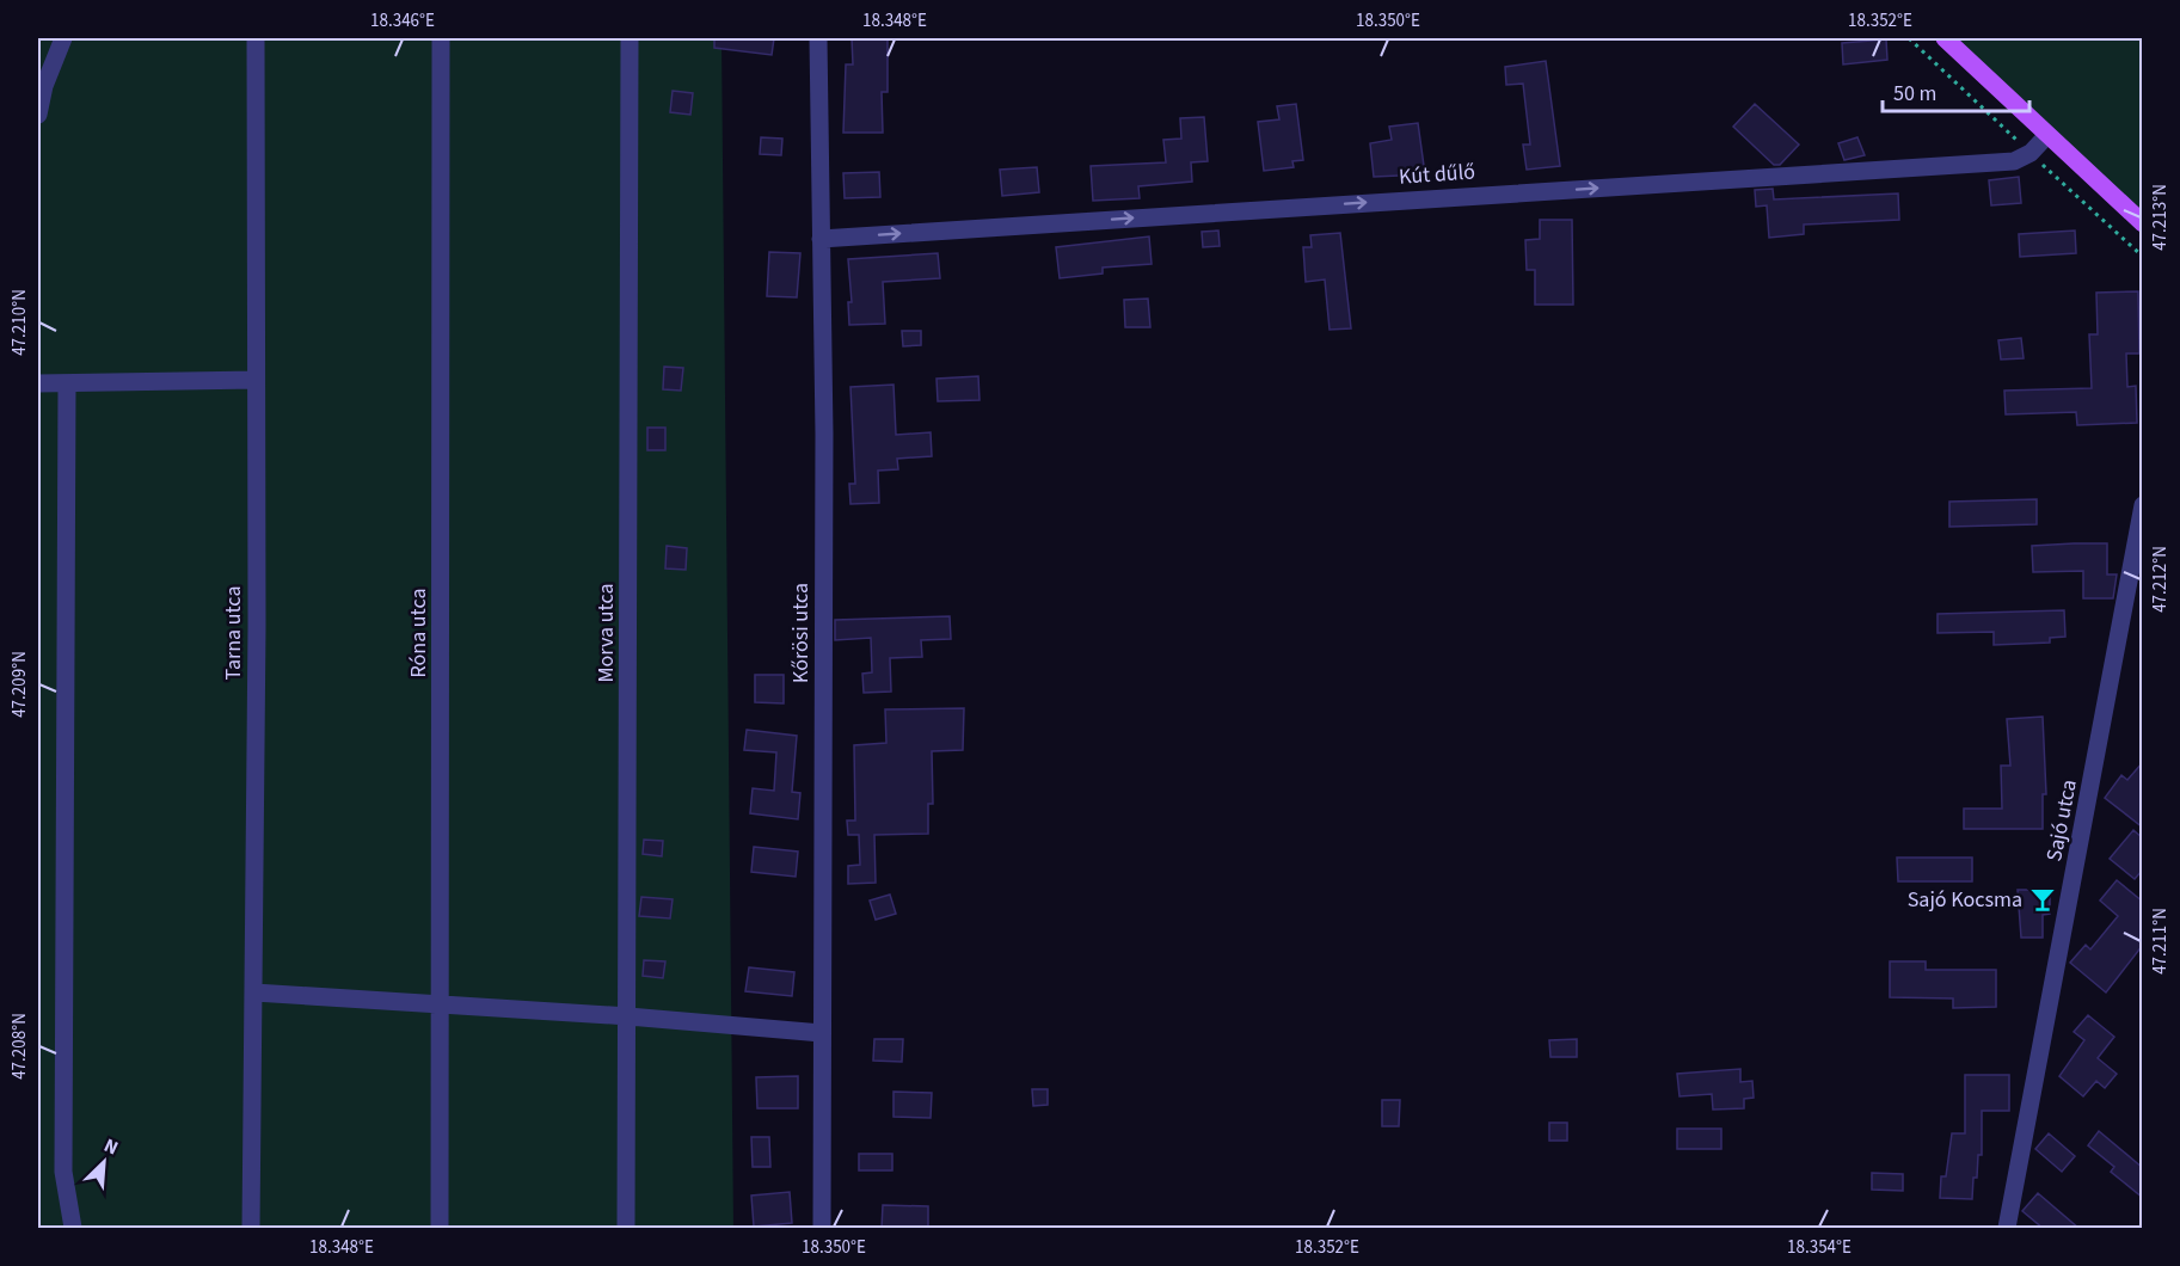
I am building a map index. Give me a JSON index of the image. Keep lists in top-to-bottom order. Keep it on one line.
{"streets":{"street":["Kút dűlő","Tarna utca","Róna utca","Morva utca","Kőrösi utca","Sajó utca"]},"crossings":[["Kút dűlő","Kőrösi utca"]],"one_way":["Kút dűlő"],"places":{"bar":["Sajó Kocsma"]},"scale_bar":"50 m","north":"top right","coordinates":["18.346°E","18.348°E","18.350°E","18.352°E","47.213°N","47.210°N","47.212°N","47.209°N","47.211°N","47.208°N","18.354°E"]}
